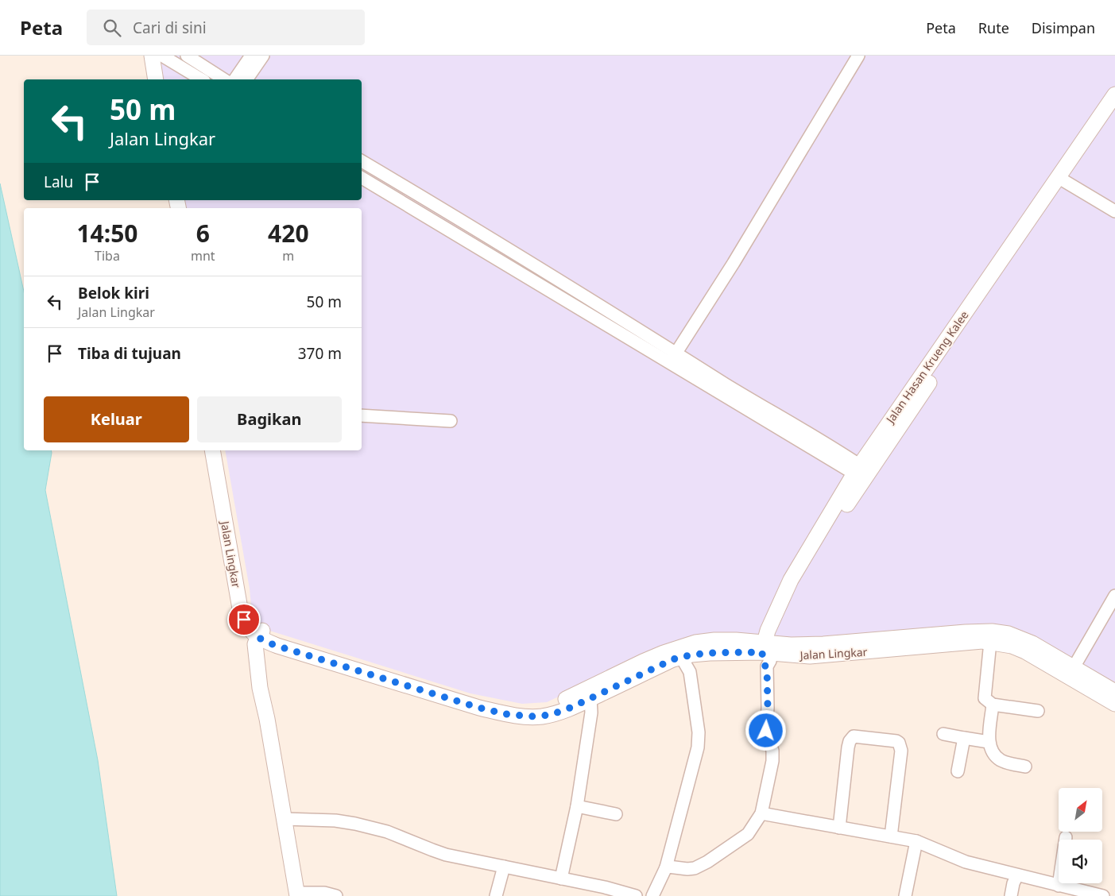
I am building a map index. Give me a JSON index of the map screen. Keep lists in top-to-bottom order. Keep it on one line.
{"streets":{"street":["Jalan Hasan Krueng Kalee","Jalan Lingkar"]},"crossings":[["Jalan Hasan Krueng Kalee","Jalan Lingkar"]],"north":"top right","page":{"header":"Peta","search":"Cari di sini","nav":["Peta","Rute","Disimpan"],"turn":["50 m","Jalan Lingkar"],"then":"Lalu","eta":["14:50","Tiba","6","mnt","420","m"],"list":[{"name":"Belok kiri","note":"Jalan Lingkar","value":"50 m"},{"name":"Tiba di tujuan","value":"370 m"}],"buttons":["Keluar","Bagikan"]}}
